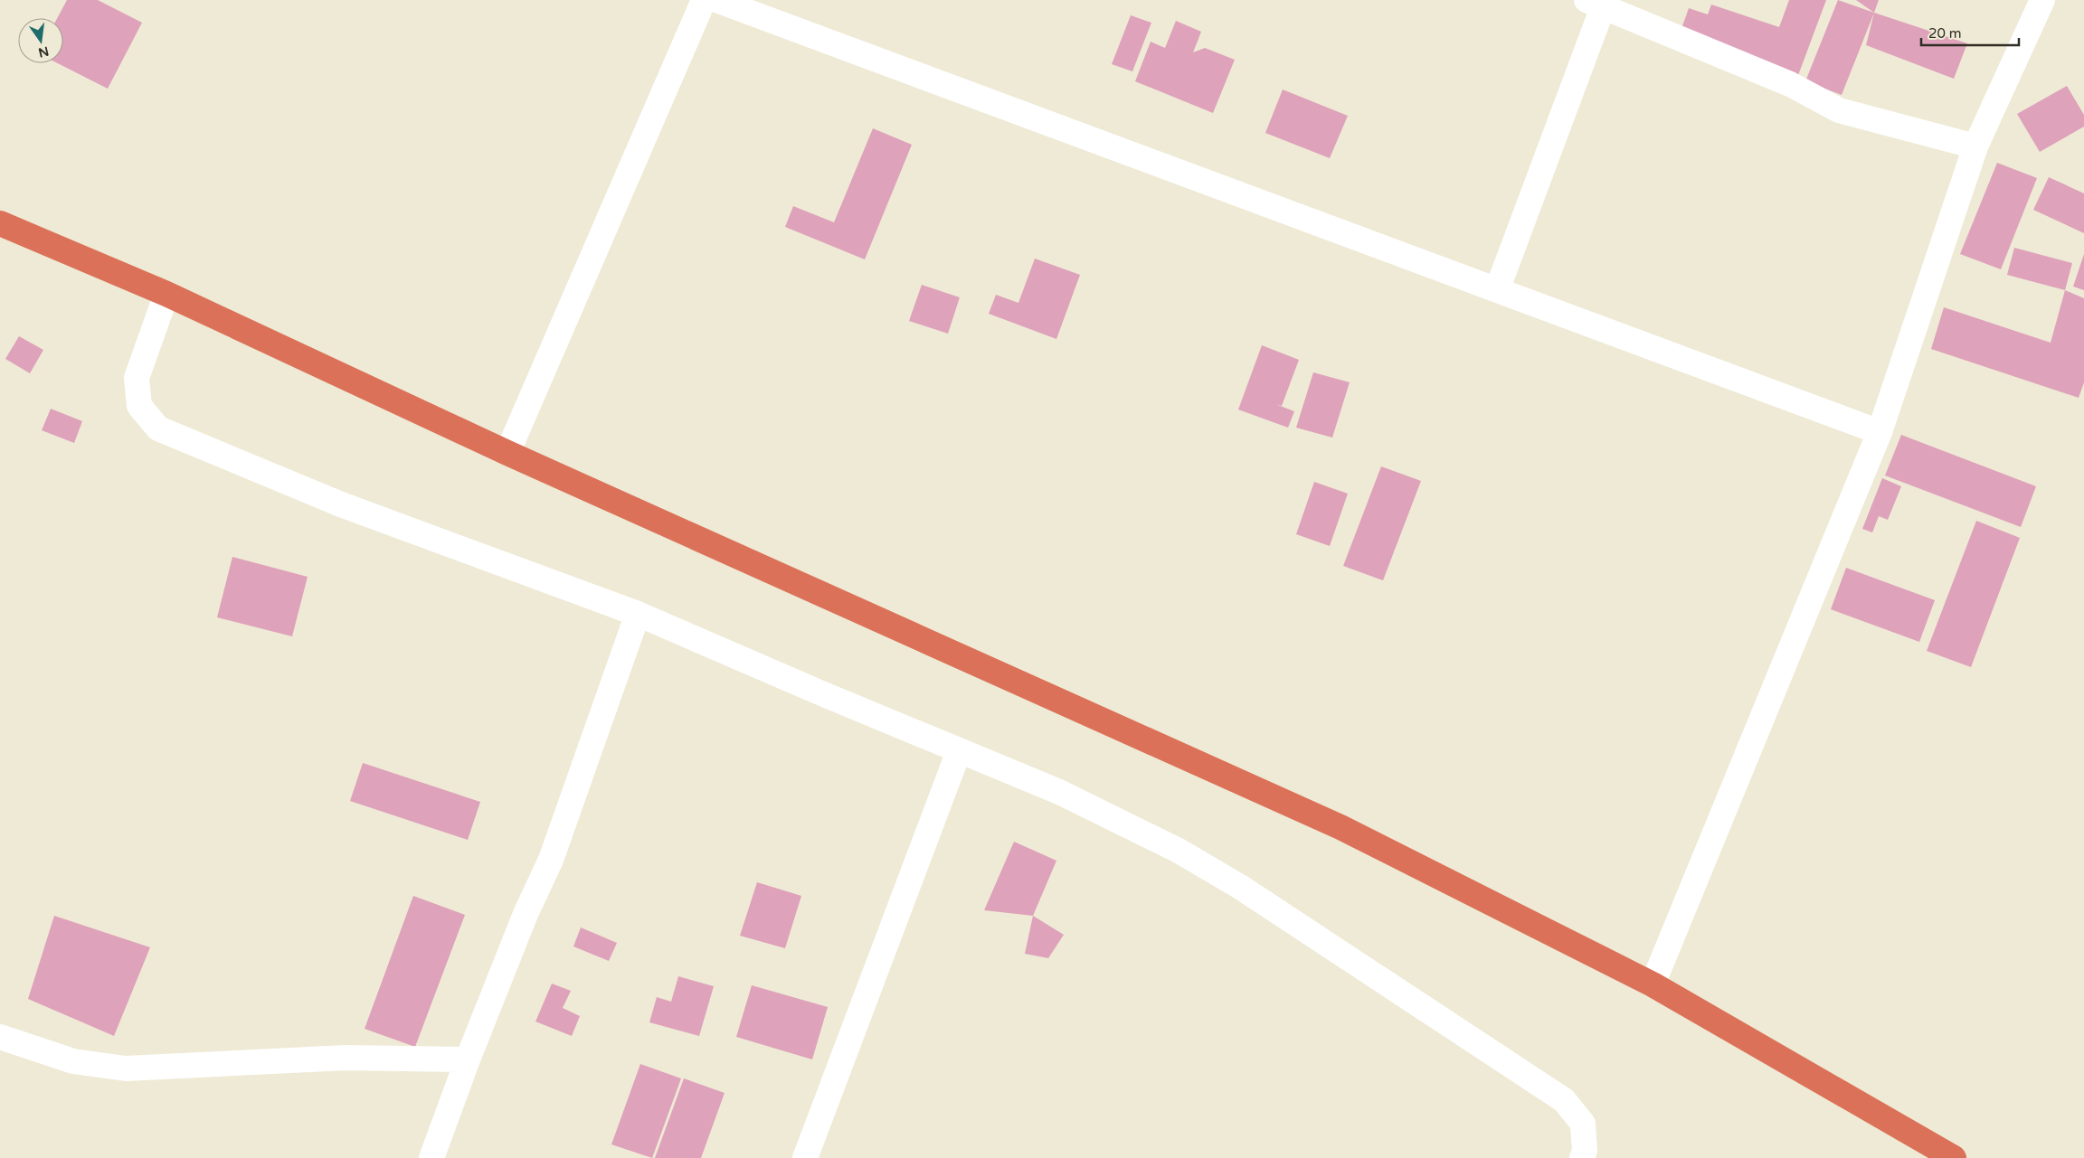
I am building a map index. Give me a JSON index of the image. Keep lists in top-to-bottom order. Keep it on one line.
{"scale_bar":"20 m","north":"bottom"}
